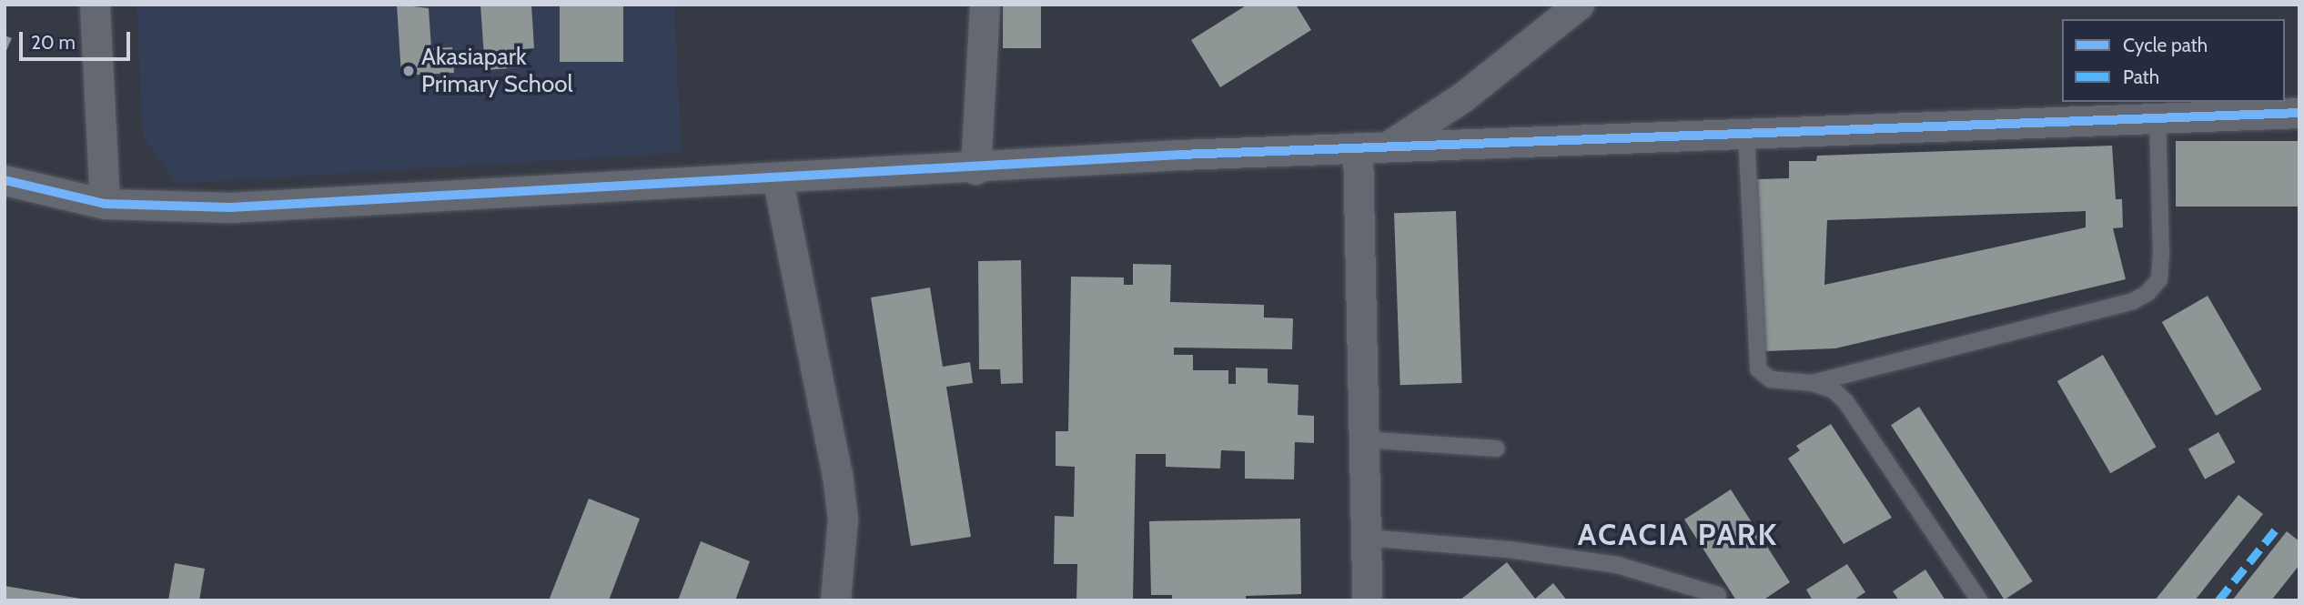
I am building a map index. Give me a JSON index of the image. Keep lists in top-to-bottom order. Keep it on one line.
{"districts":["ACACIA PARK"],"places":["Akasiapark Primary School"],"legend":["Cycle path","Path"],"scale_bar":"20 m"}
